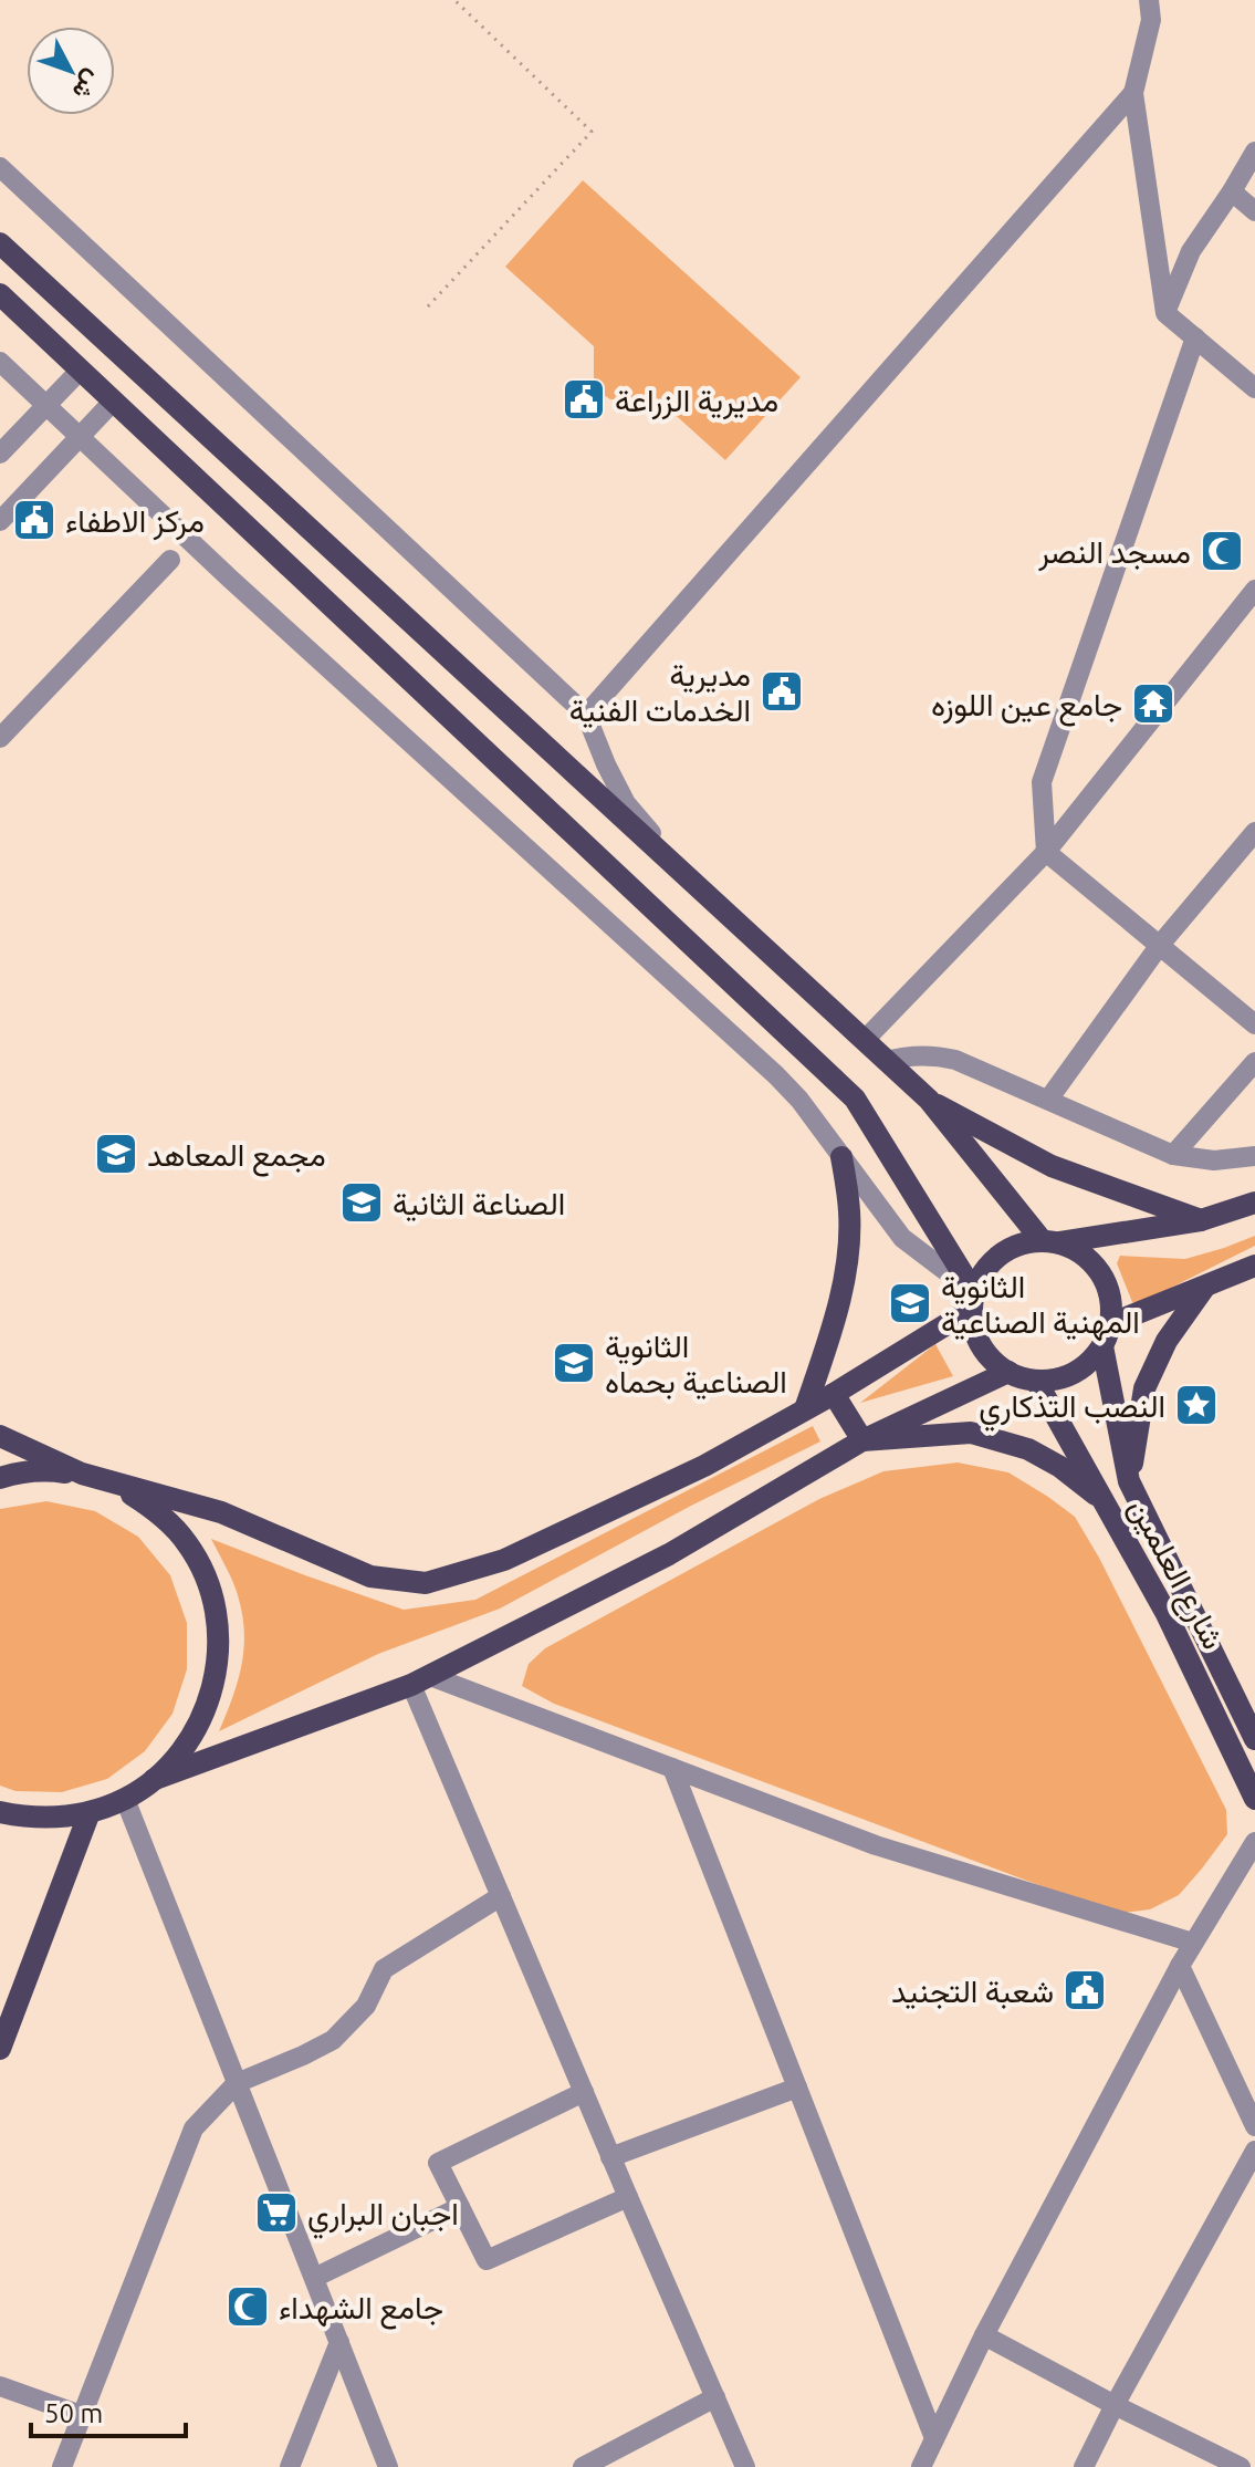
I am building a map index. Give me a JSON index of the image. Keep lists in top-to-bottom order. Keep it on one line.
{"streets":{"main road":["شارع العلمين"]},"places":{"public building":["مديرية الزراعة","مركز الاطفاء","مديرية الخدمات الفنية","شعبة التجنيد"],"mosque":["مسجد النصر","جامع الشهداء"],"temple":["جامع عين اللوزه"],"school or university":["مجمع المعاهد","الصناعة الثانية","الثانوية المهنية الصناعية","الثانوية الصناعية بحماه"],"place":["النصب التذكاري"],"supermarket":["اجبان البراري"]},"scale_bar":"50 m","north":"bottom right"}
